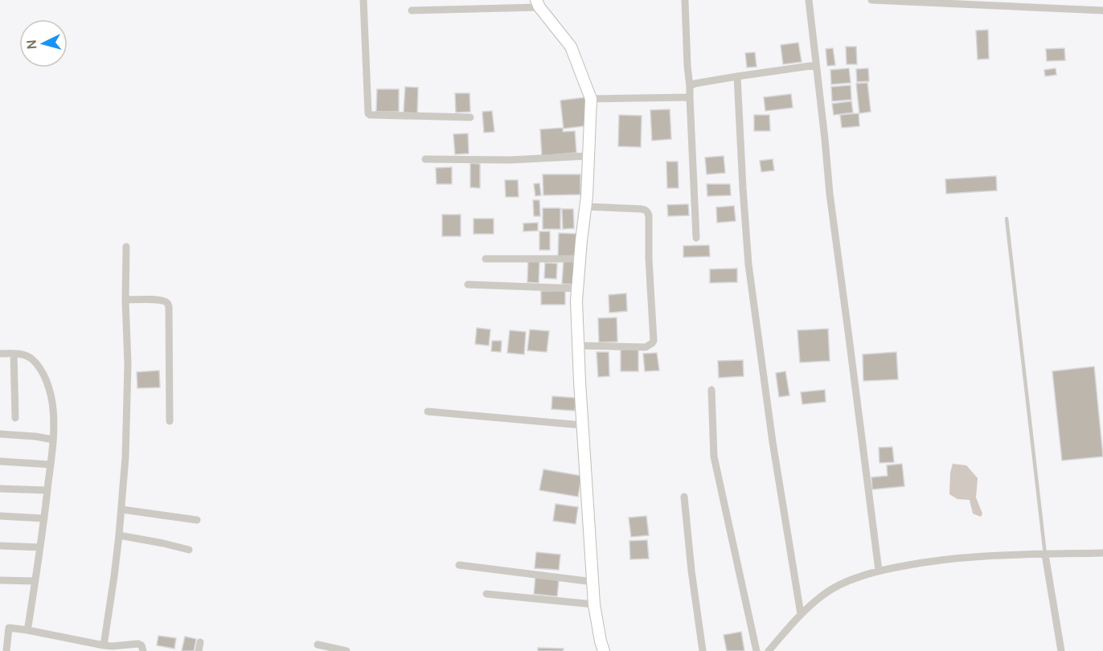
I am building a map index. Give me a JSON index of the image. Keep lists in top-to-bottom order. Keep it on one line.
{"north":"left"}
